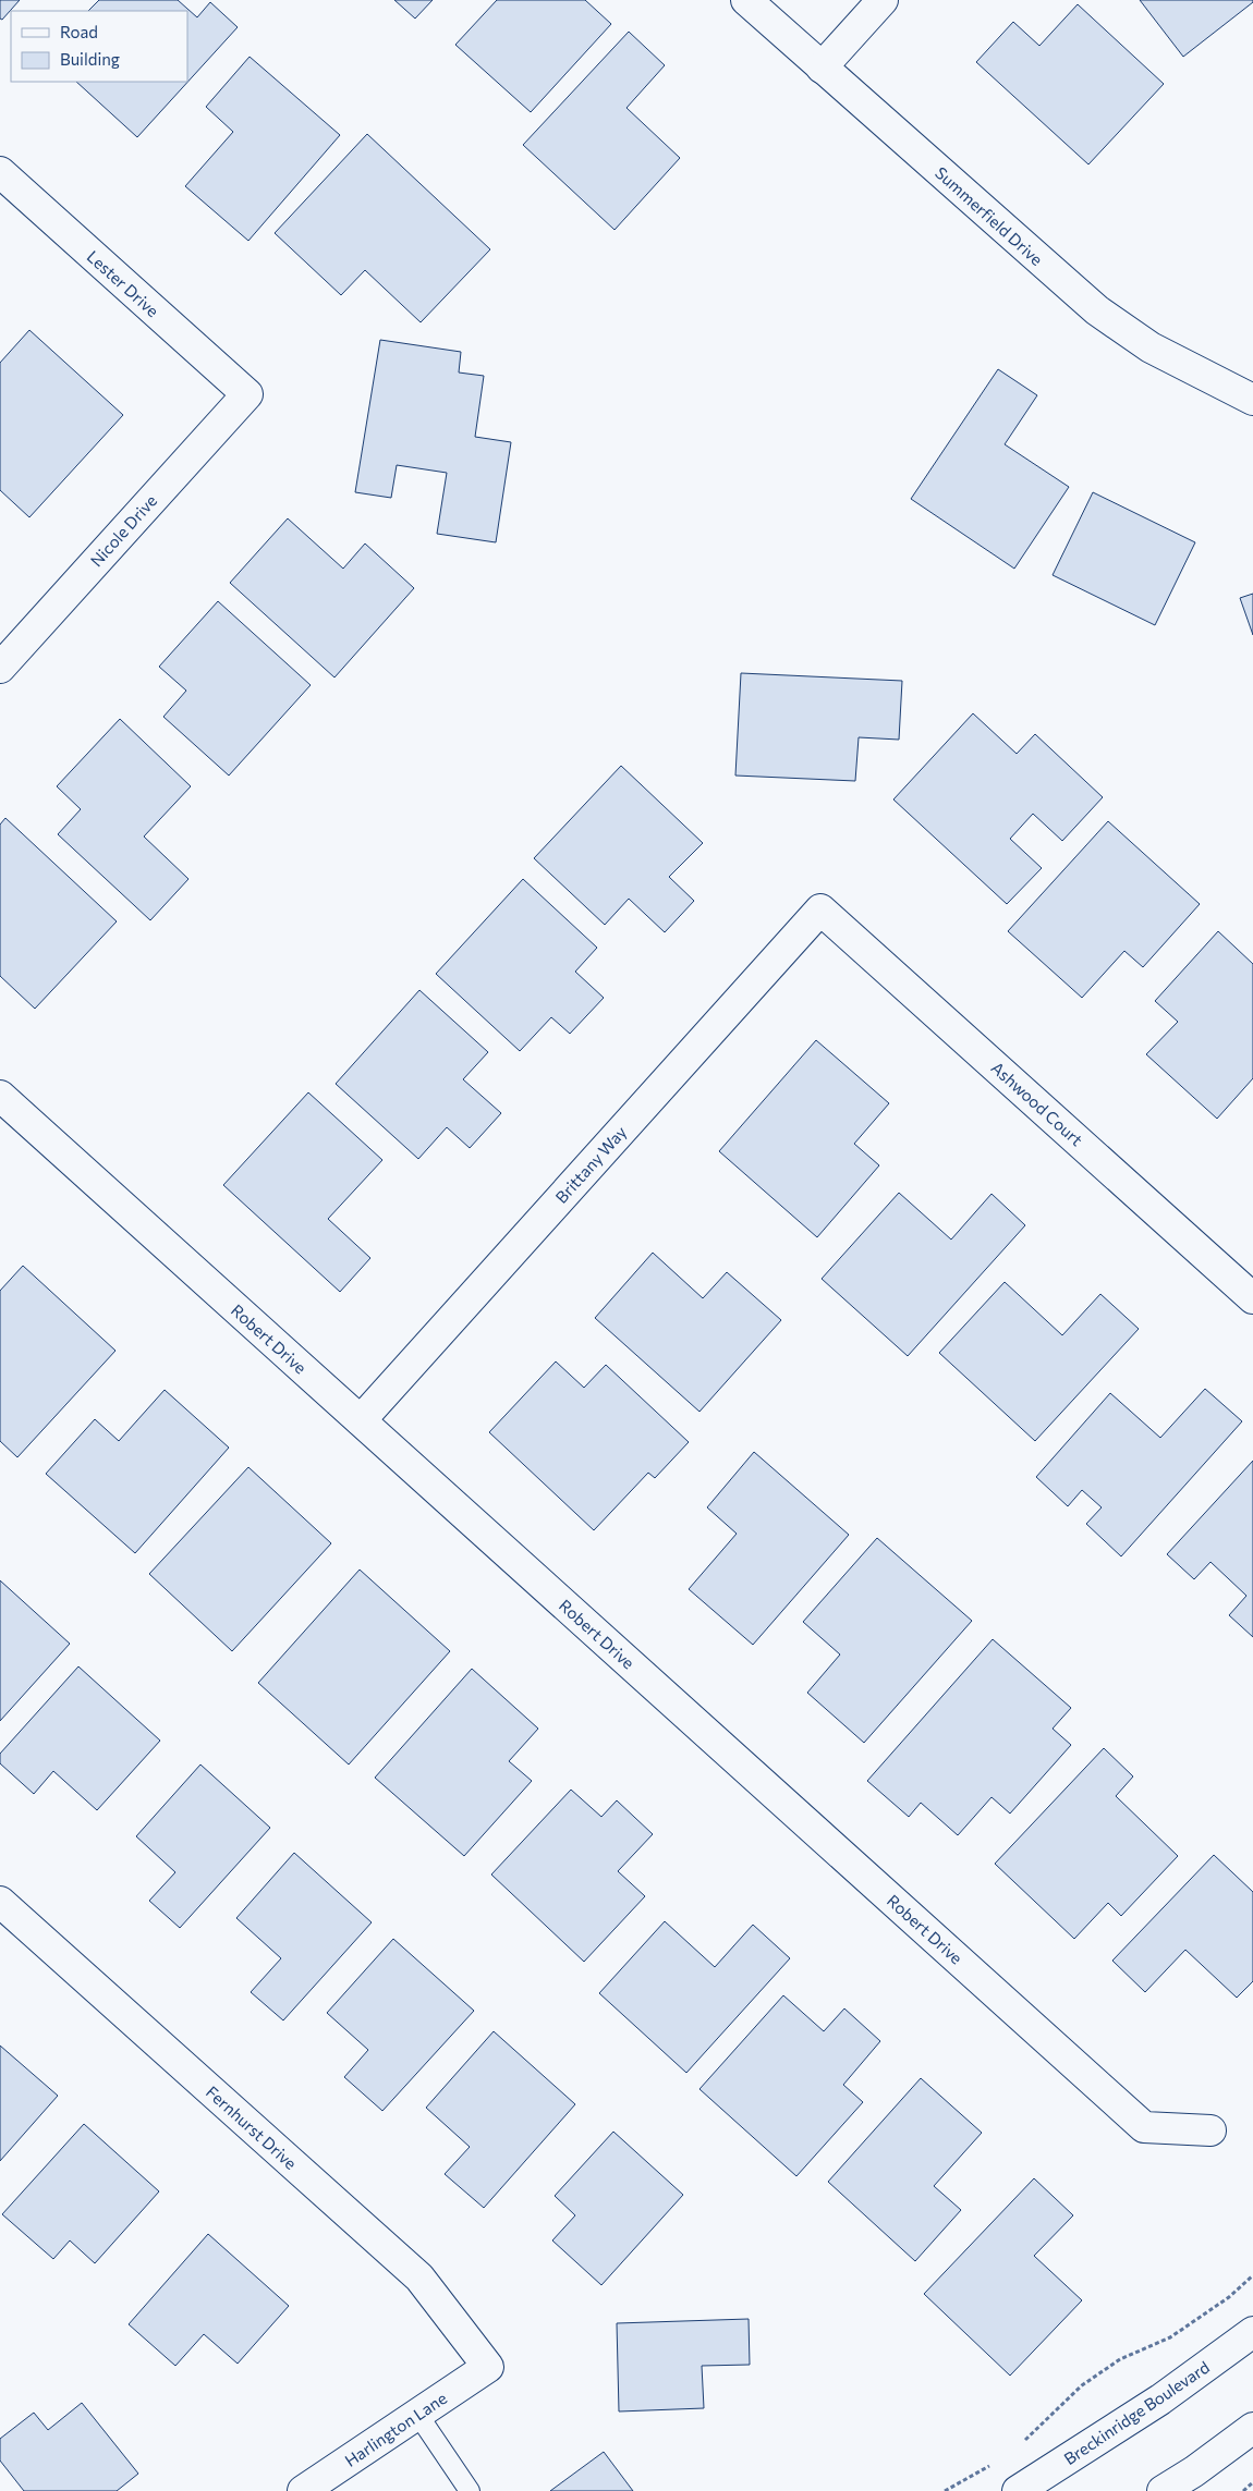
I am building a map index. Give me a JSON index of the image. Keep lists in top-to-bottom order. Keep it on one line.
{"streets":{"street":["Summerfield Drive","Lester Drive","Nicole Drive","Ashwood Court","Brittany Way","Robert Drive","Fernhurst Drive","Breckinridge Boulevard","Harlington Lane"]},"crossings":[["Lester Drive","Nicole Drive"],["Ashwood Court","Brittany Way"],["Brittany Way","Robert Drive"],["Fernhurst Drive","Harlington Lane"]],"legend":["Road","Building"]}
